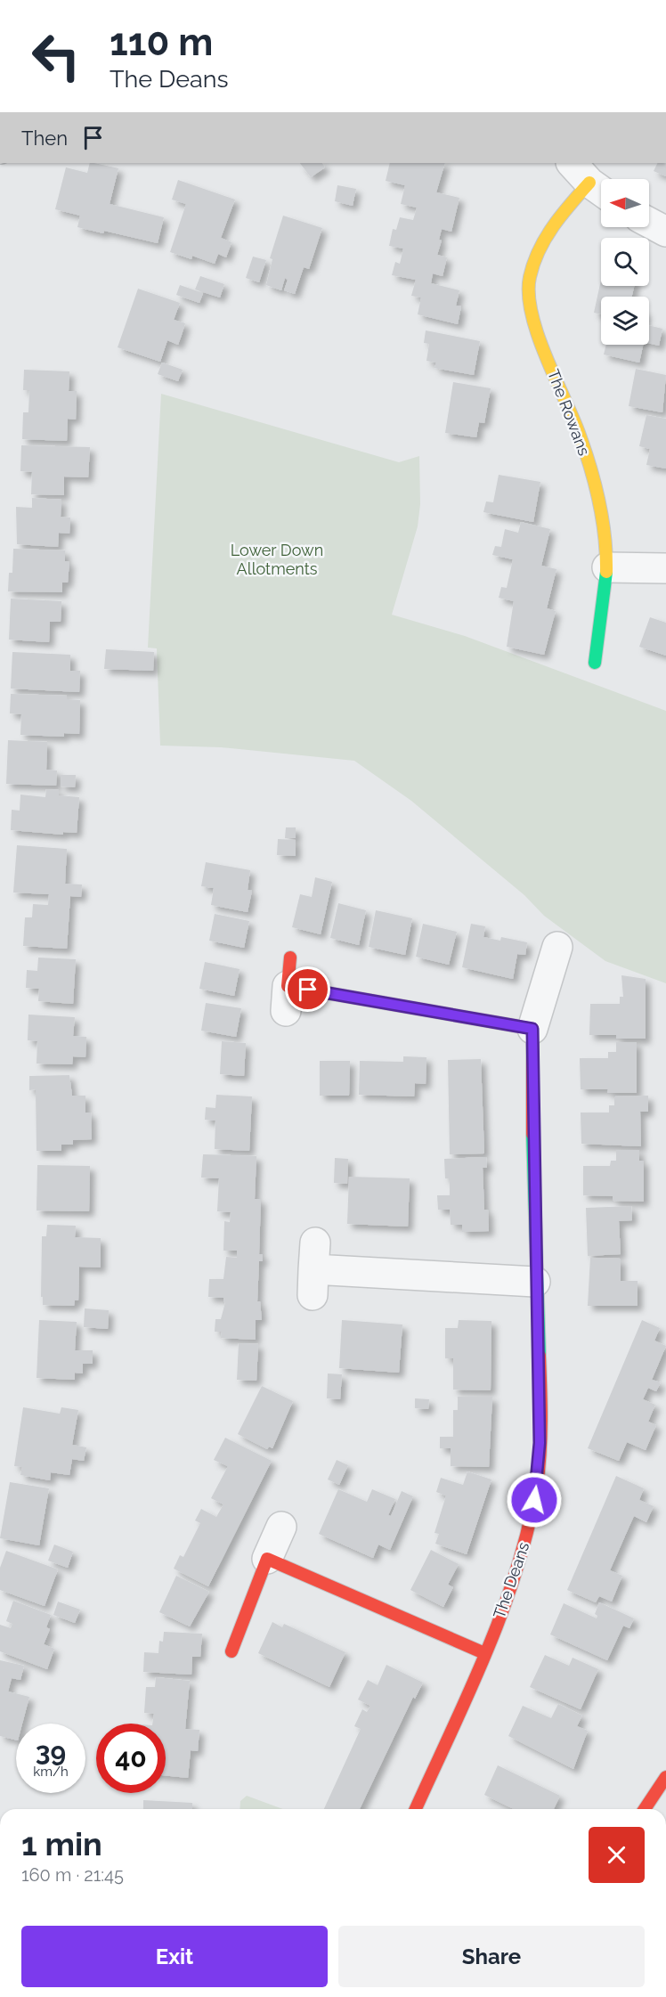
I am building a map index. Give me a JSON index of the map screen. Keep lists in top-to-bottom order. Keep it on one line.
{"streets":{"street":["The Rowans","The Deans"]},"parks":["Lower Down Allotments"],"north":"left","page":{"turn":["110 m","The Deans"],"then":"Then","speed":"39 km/h","limit":"40","heading":["1 min","160 m · 21:45"],"buttons":["Exit","Share"]}}
